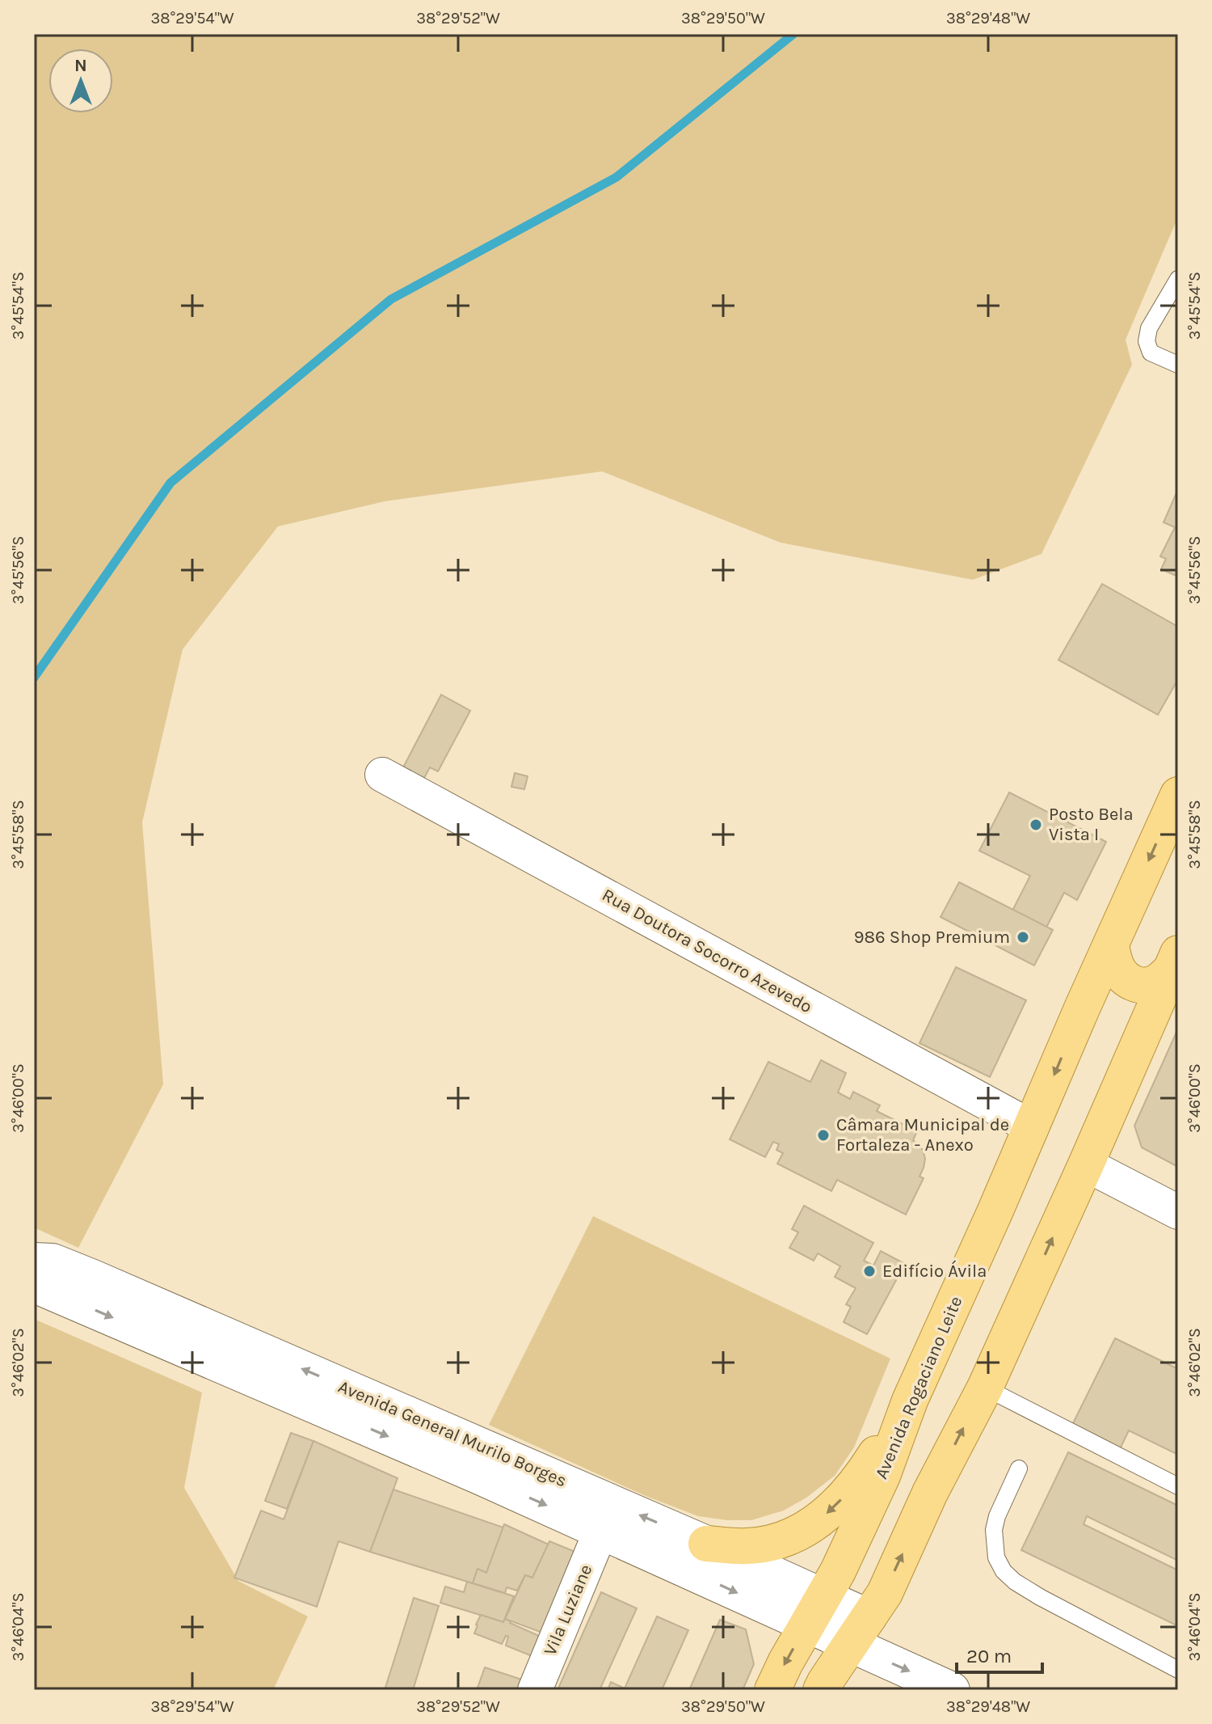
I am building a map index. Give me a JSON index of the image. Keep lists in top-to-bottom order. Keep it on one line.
{"streets":{"main road":["Avenida Rogaciano Leite","Avenida General Murilo Borges"],"street":["Rua Doutora Socorro Azevedo","Vila Luziane"]},"crossings":[["Rua Doutora Socorro Azevedo","Avenida Rogaciano Leite"],["Avenida Rogaciano Leite","Avenida General Murilo Borges"],["Avenida General Murilo Borges","Vila Luziane"]],"places":["Posto Bela Vista I","986 Shop Premium","Câmara Municipal de Fortaleza - Anexo","Edifício Ávila"],"scale_bar":"20 m","north":"top","coordinates":["38°29'54\"W","38°29'52\"W","38°29'50\"W","38°29'48\"W","3°45'54\"S","3°45'56\"S","3°45'58\"S","3°46'00\"S","3°46'02\"S","3°46'04\"S"]}
